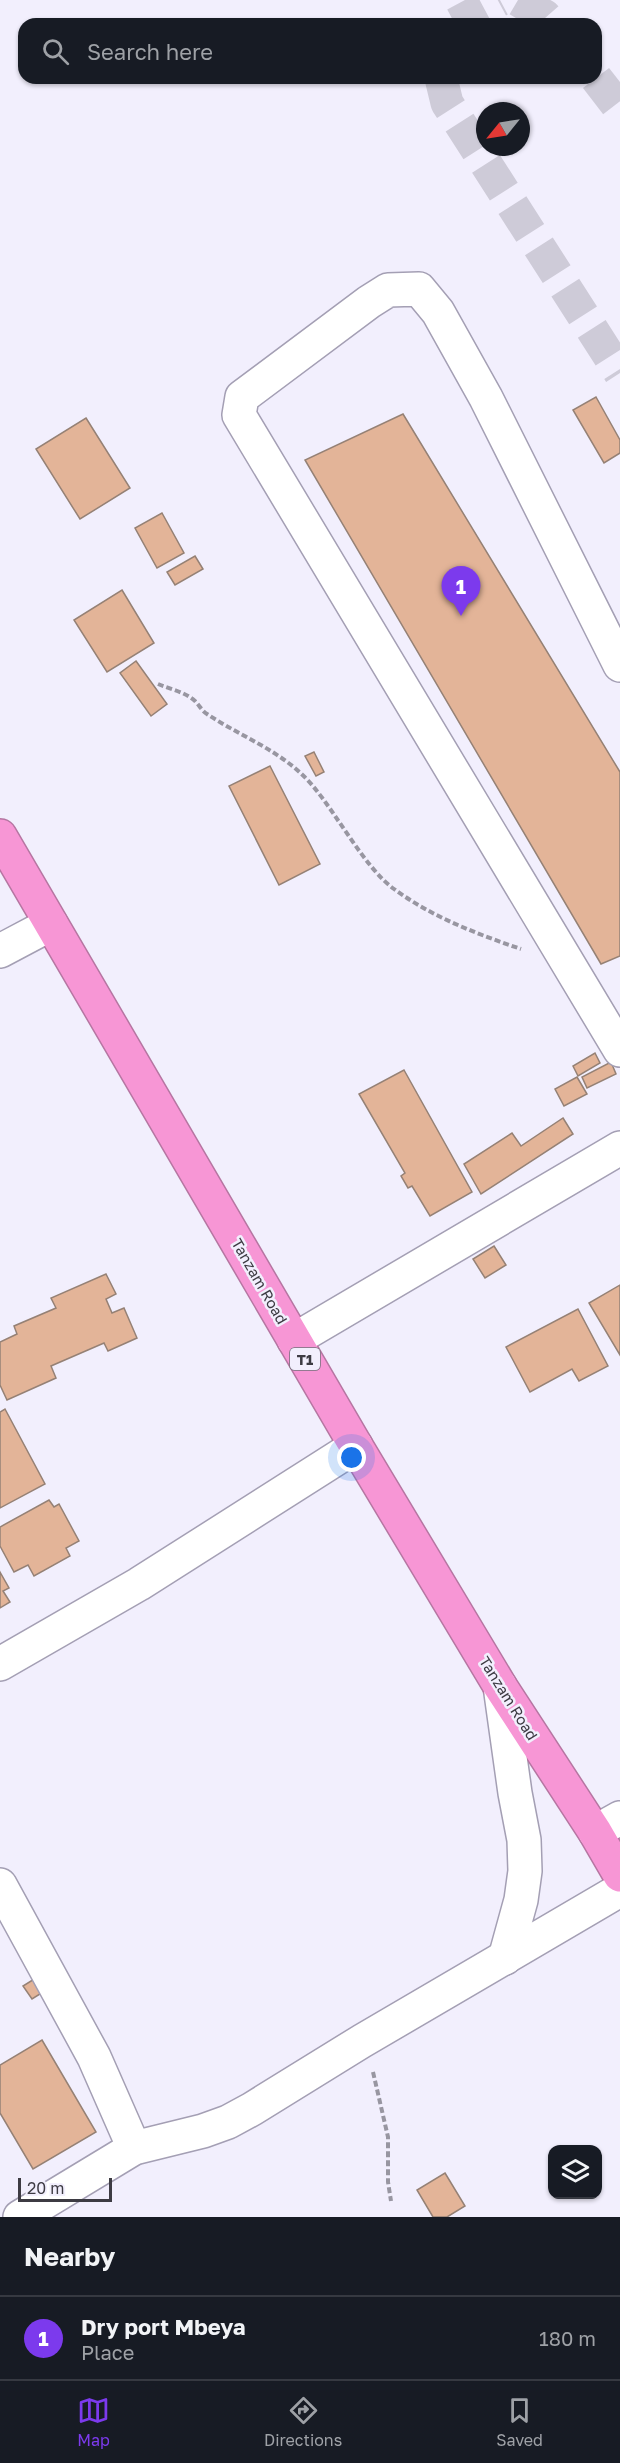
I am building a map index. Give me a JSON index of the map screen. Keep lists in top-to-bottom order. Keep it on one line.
{"streets":{"highway":["Tanzam Road","T1"]},"scale_bar":"20 m","north":"bottom left","page":{"search":"Search here","pins":"1","scale":"20 m","heading":"Nearby","list":[{"mark":"1","name":"Dry port Mbeya","note":"Place","value":"180 m"}],"nav":["Map","Directions","Saved"]}}
